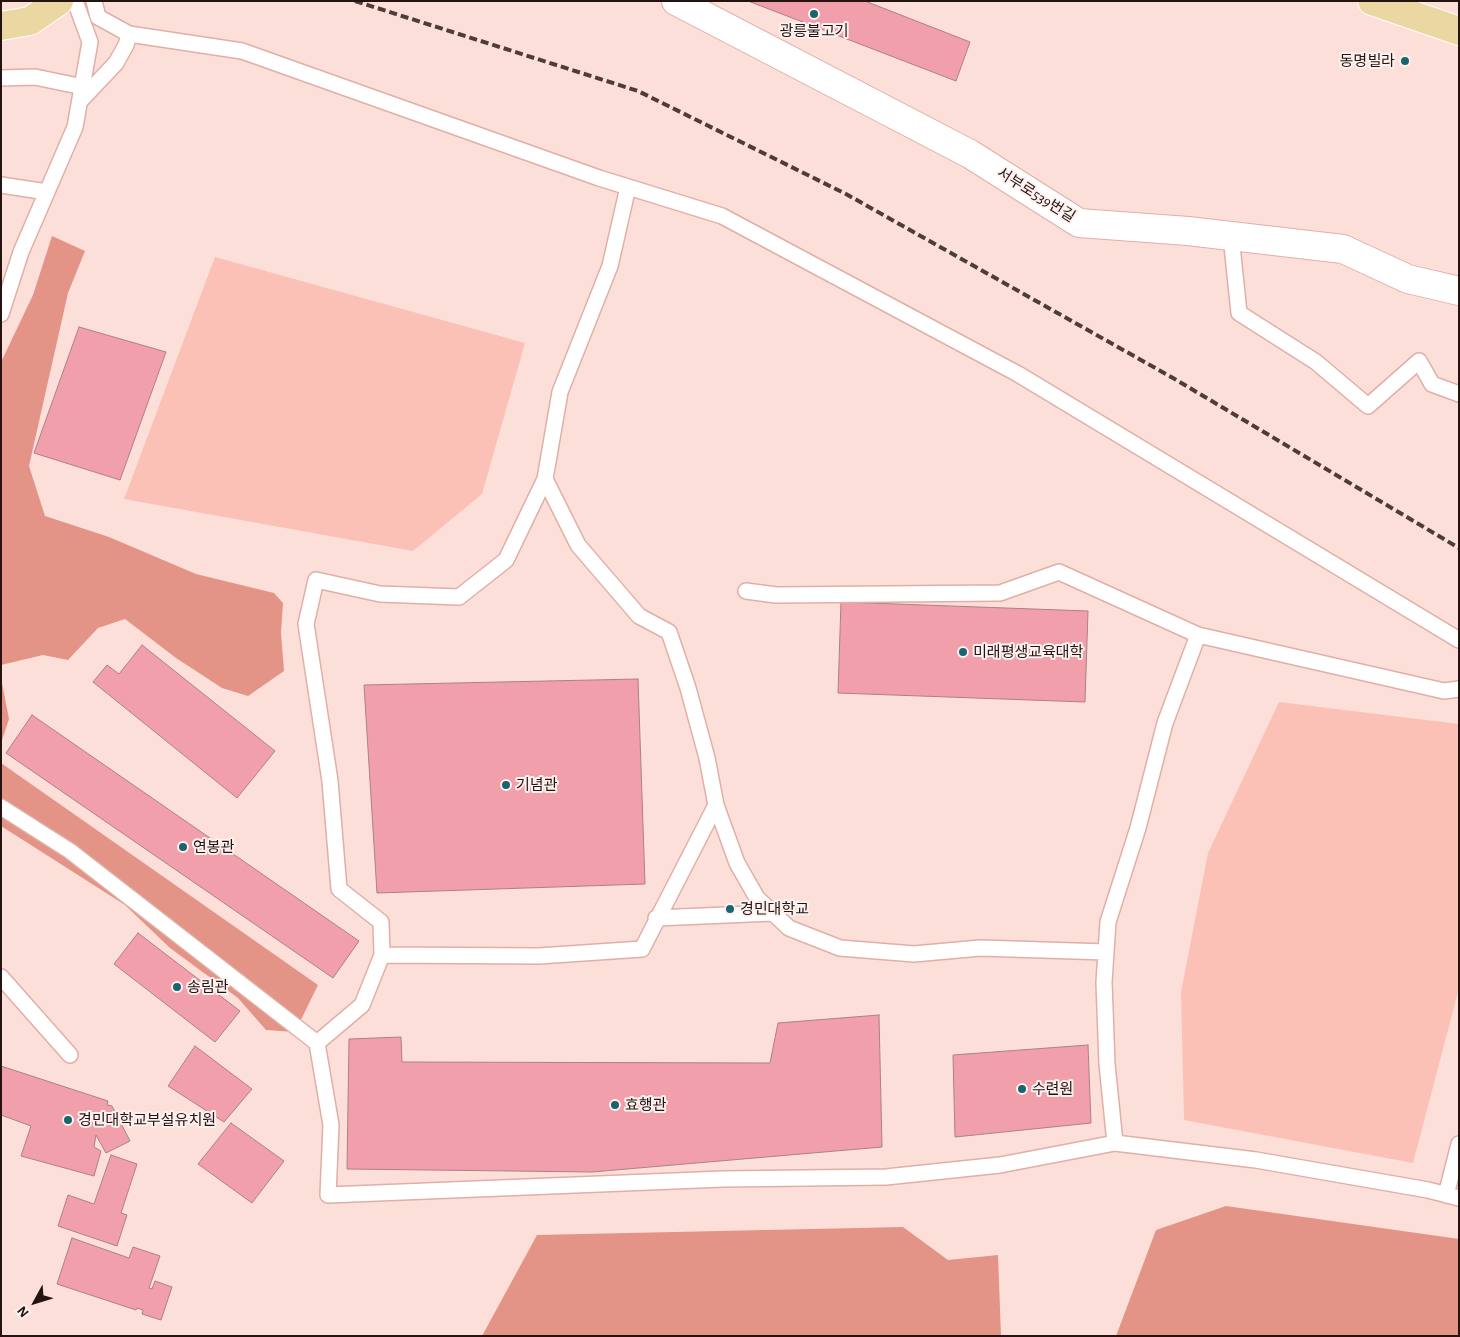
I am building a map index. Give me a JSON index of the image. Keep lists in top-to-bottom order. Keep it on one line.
{"streets":{"street":["서부로539번길"]},"places":["광릉불고기","동명빌라","미래평생교육대학","기념관","연봉관","경민대학교","송림관","수련원","효행관","경민대학교부설유치원"],"north":"bottom left"}
